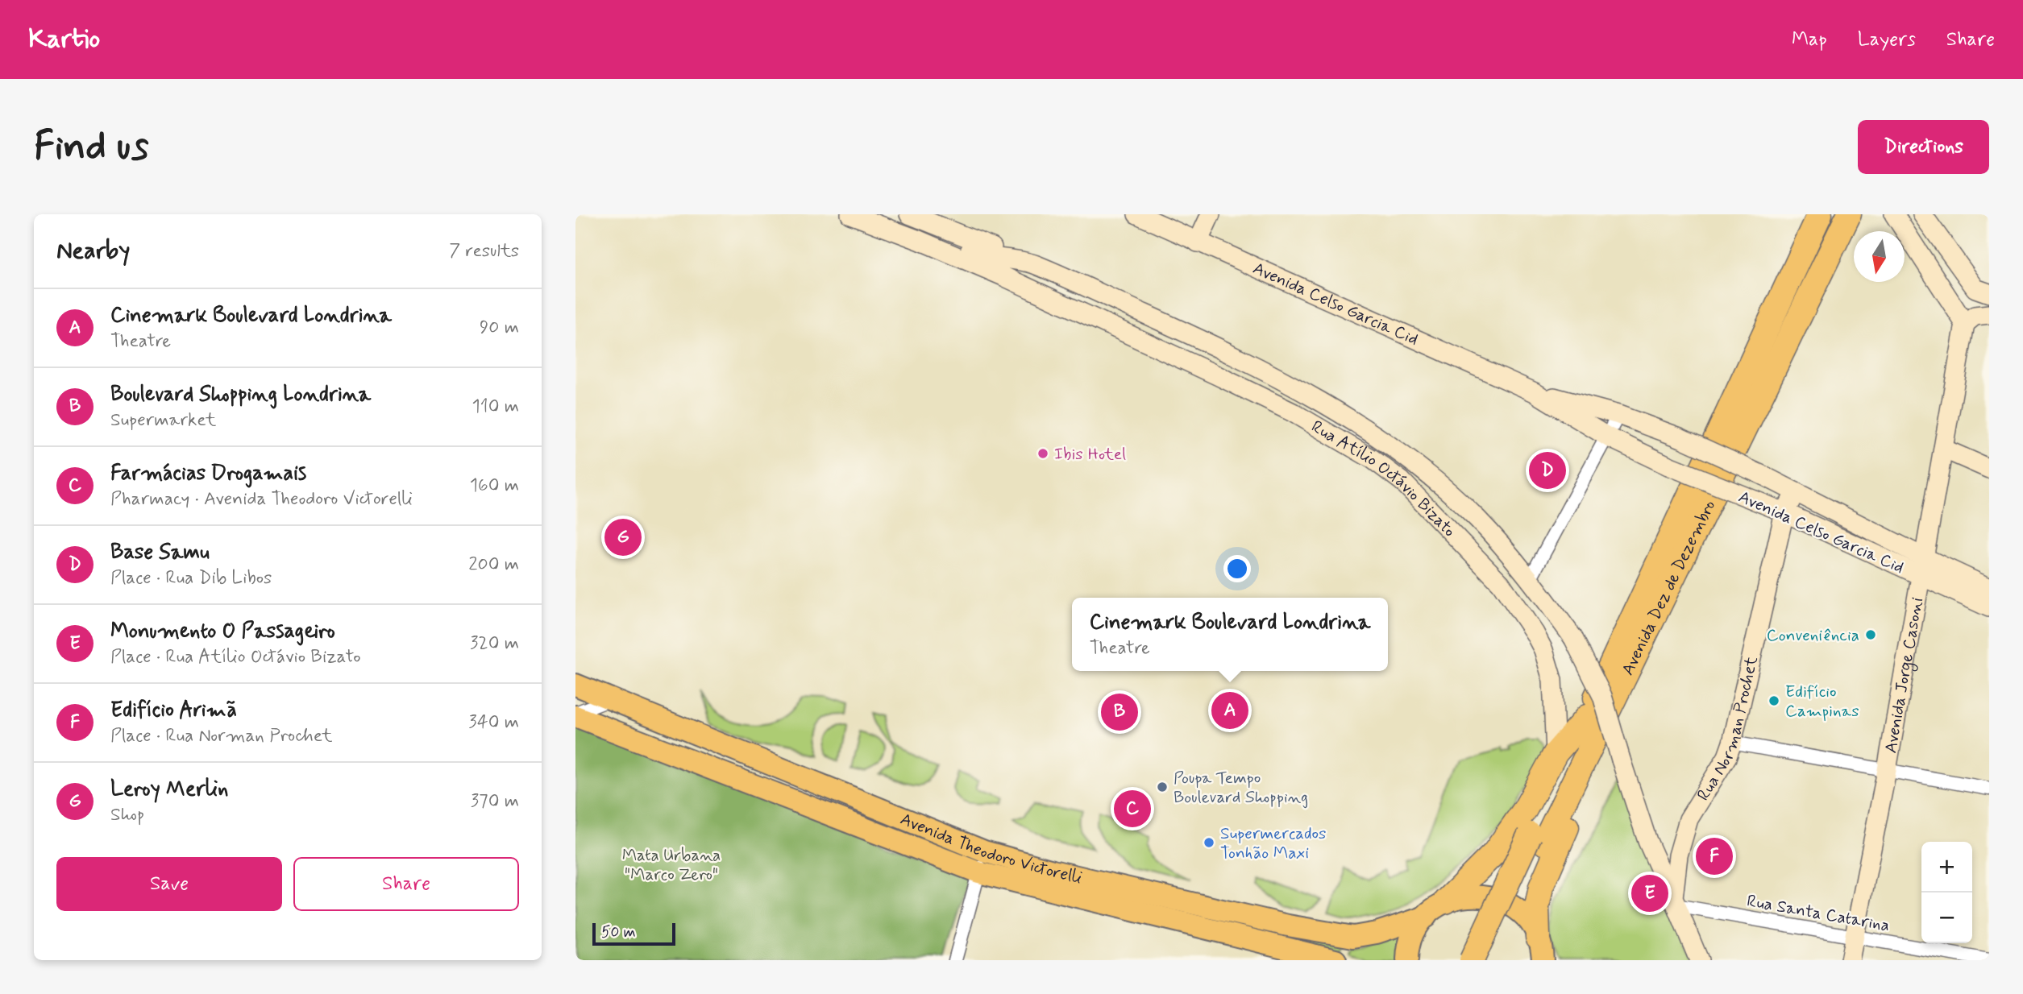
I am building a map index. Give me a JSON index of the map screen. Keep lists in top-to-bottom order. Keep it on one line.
{"streets":{"highway":["Avenida Dez de Dezembro"],"main road":["Avenida Theodoro Victorelli"],"street":["Avenida Celso Garcia Cid","Rua Atílio Octávio Bizato","Avenida Jorge Casoni","Rua Norman Prochet","Rua Santa Catarina"]},"crossings":[["Avenida Celso Garcia Cid","Avenida Jorge Casoni"],["Avenida Celso Garcia Cid","Rua Norman Prochet"],["Avenida Jorge Casoni","Rua Santa Catarina"],["Rua Norman Prochet","Rua Santa Catarina"]],"parks":["Mata Urbana \"Marco Zero\""],"places":["Ibis Hotel","Conveniência","Edifício Campinas","Poupa Tempo Boulevard Shopping","Supermercados Tonhão Maxi"],"scale_bar":"50 m","north":"bottom","page":{"header":"Kartio","nav":["Map","Layers","Share"],"buttons":["Directions",["Save","Share"]],"title":"Find us","heading":["Nearby","7 results"],"list":[{"mark":"A","name":"Cinemark Boulevard Londrina","note":"Theatre","value":"90 m"},{"mark":"B","name":"Boulevard Shopping Londrina","note":"Supermarket","value":"110 m"},{"mark":"C","name":"Farmácias Drogamais","note":"Pharmacy · Avenida Theodoro Victorelli","value":"160 m"},{"mark":"D","name":"Base Samu","note":"Place · Rua Dib Libos","value":"200 m"},{"mark":"E","name":"Monumento O Passageiro","note":"Place · Rua Atílio Octávio Bizato","value":"320 m"},{"mark":"F","name":"Edifício Arimã","note":"Place · Rua Norman Prochet","value":"340 m"},{"mark":"G","name":"Leroy Merlin","note":"Shop","value":"370 m"}],"pins":["D","G","A","B","C","F","E"],"popup":["Cinemark Boulevard Londrina","Theatre"],"map_buttons":["+","−"],"scale":"50 m"}}
